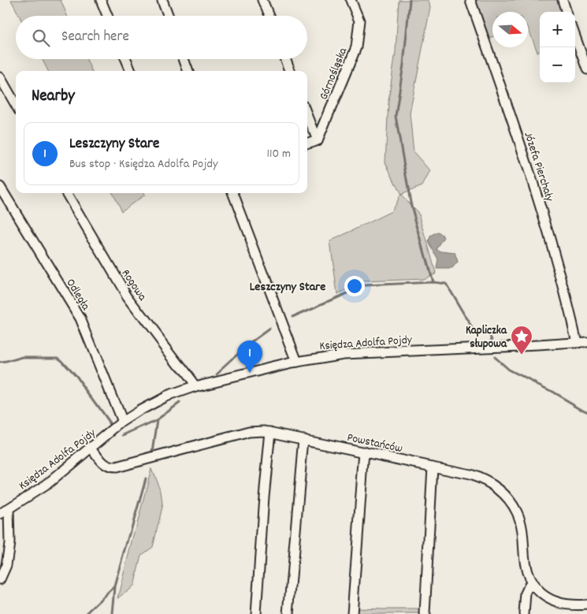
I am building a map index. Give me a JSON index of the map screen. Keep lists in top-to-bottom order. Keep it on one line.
{"streets":{"street":["Górnośląska","Józefa Pierchały","Rogowa","Odległa","Księdza Adolfa Pojdy","Powstańców"]},"crossings":[["Józefa Pierchały","Księdza Adolfa Pojdy"],["Rogowa","Księdza Adolfa Pojdy"],["Odległa","Księdza Adolfa Pojdy"],["Księdza Adolfa Pojdy","Powstańców"]],"districts":["Leszczyny Stare"],"places":{"place":["Kapliczka słupowa"]},"north":"right","page":{"map_buttons":["+","−"],"search":"Search here","heading":"Nearby","list":[{"mark":"1","name":"Leszczyny Stare","note":"Bus stop · Księdza Adolfa Pojdy","value":"110 m"}],"pins":"1"}}
